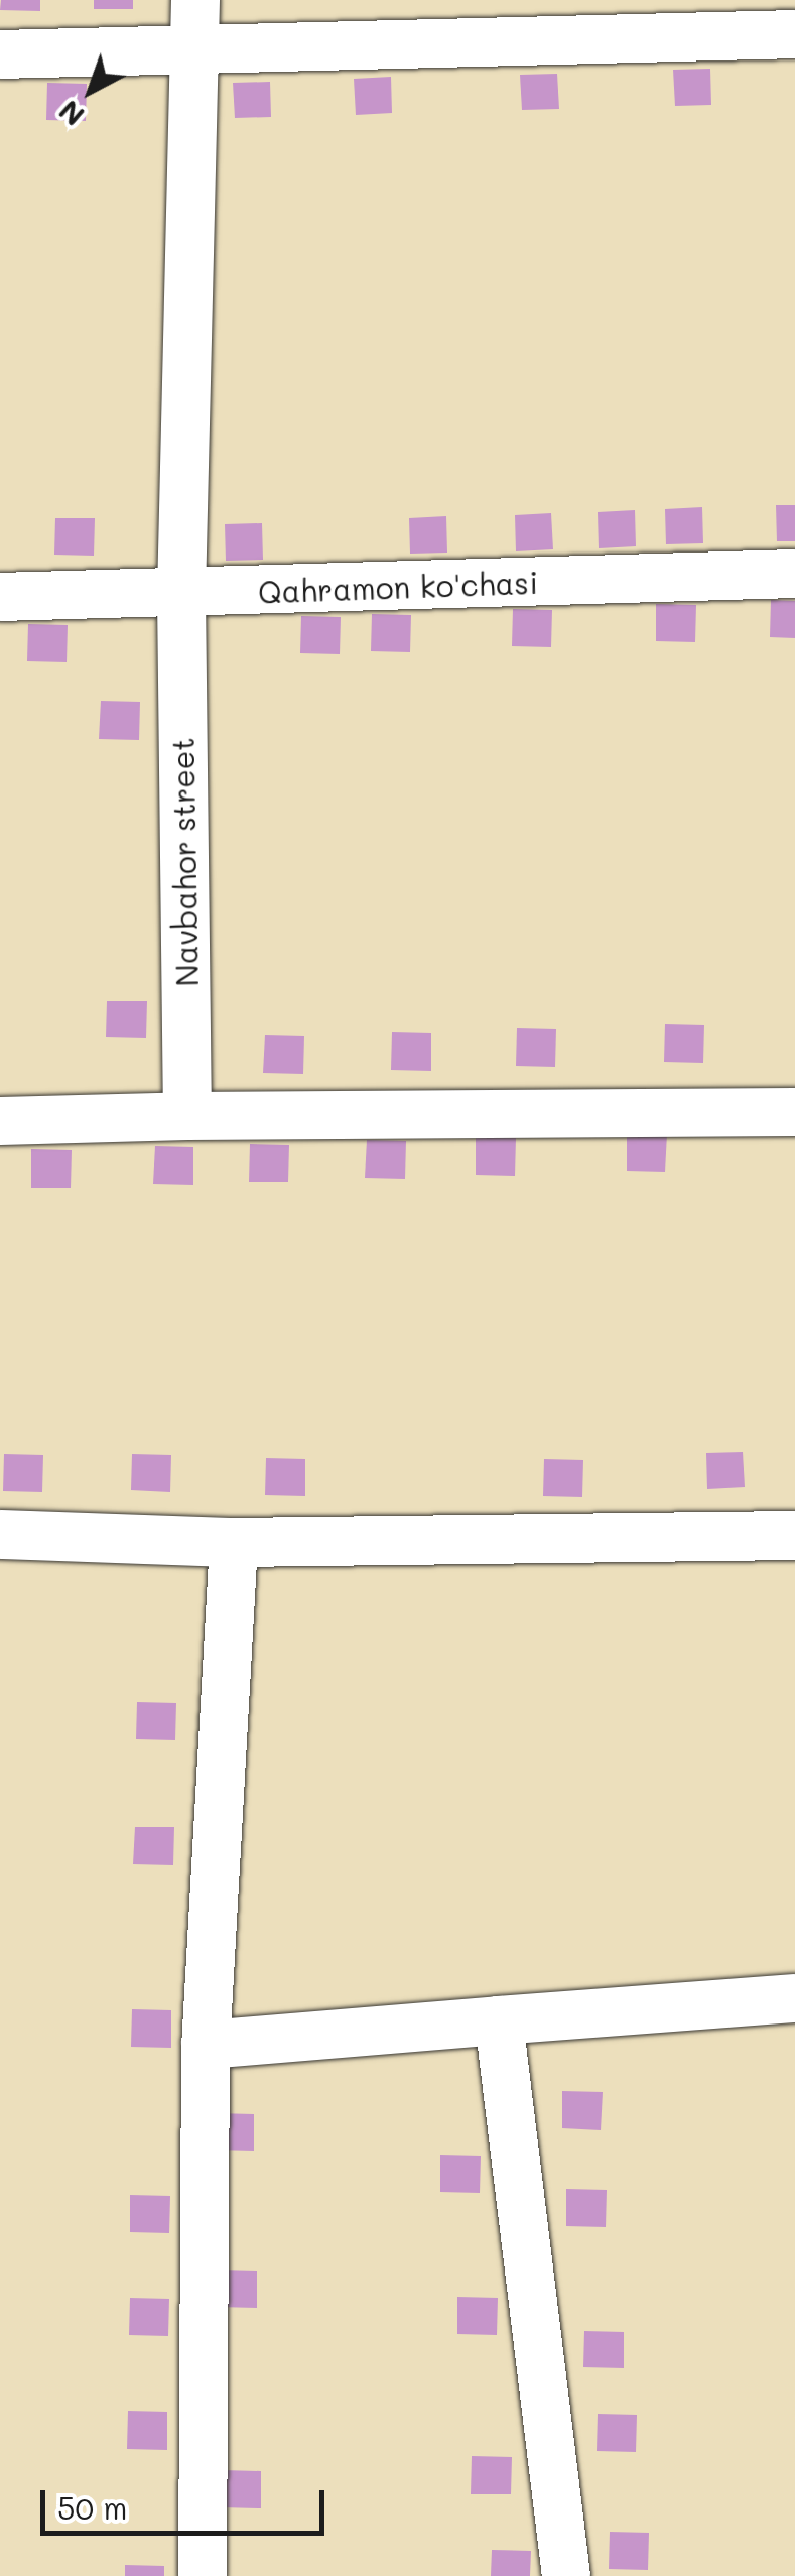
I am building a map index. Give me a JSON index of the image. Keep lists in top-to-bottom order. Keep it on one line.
{"streets":{"street":["Qahramon ko'chasi","Navbahor street"]},"crossings":[["Qahramon ko'chasi","Navbahor street"]],"scale_bar":"50 m","north":"bottom left"}
